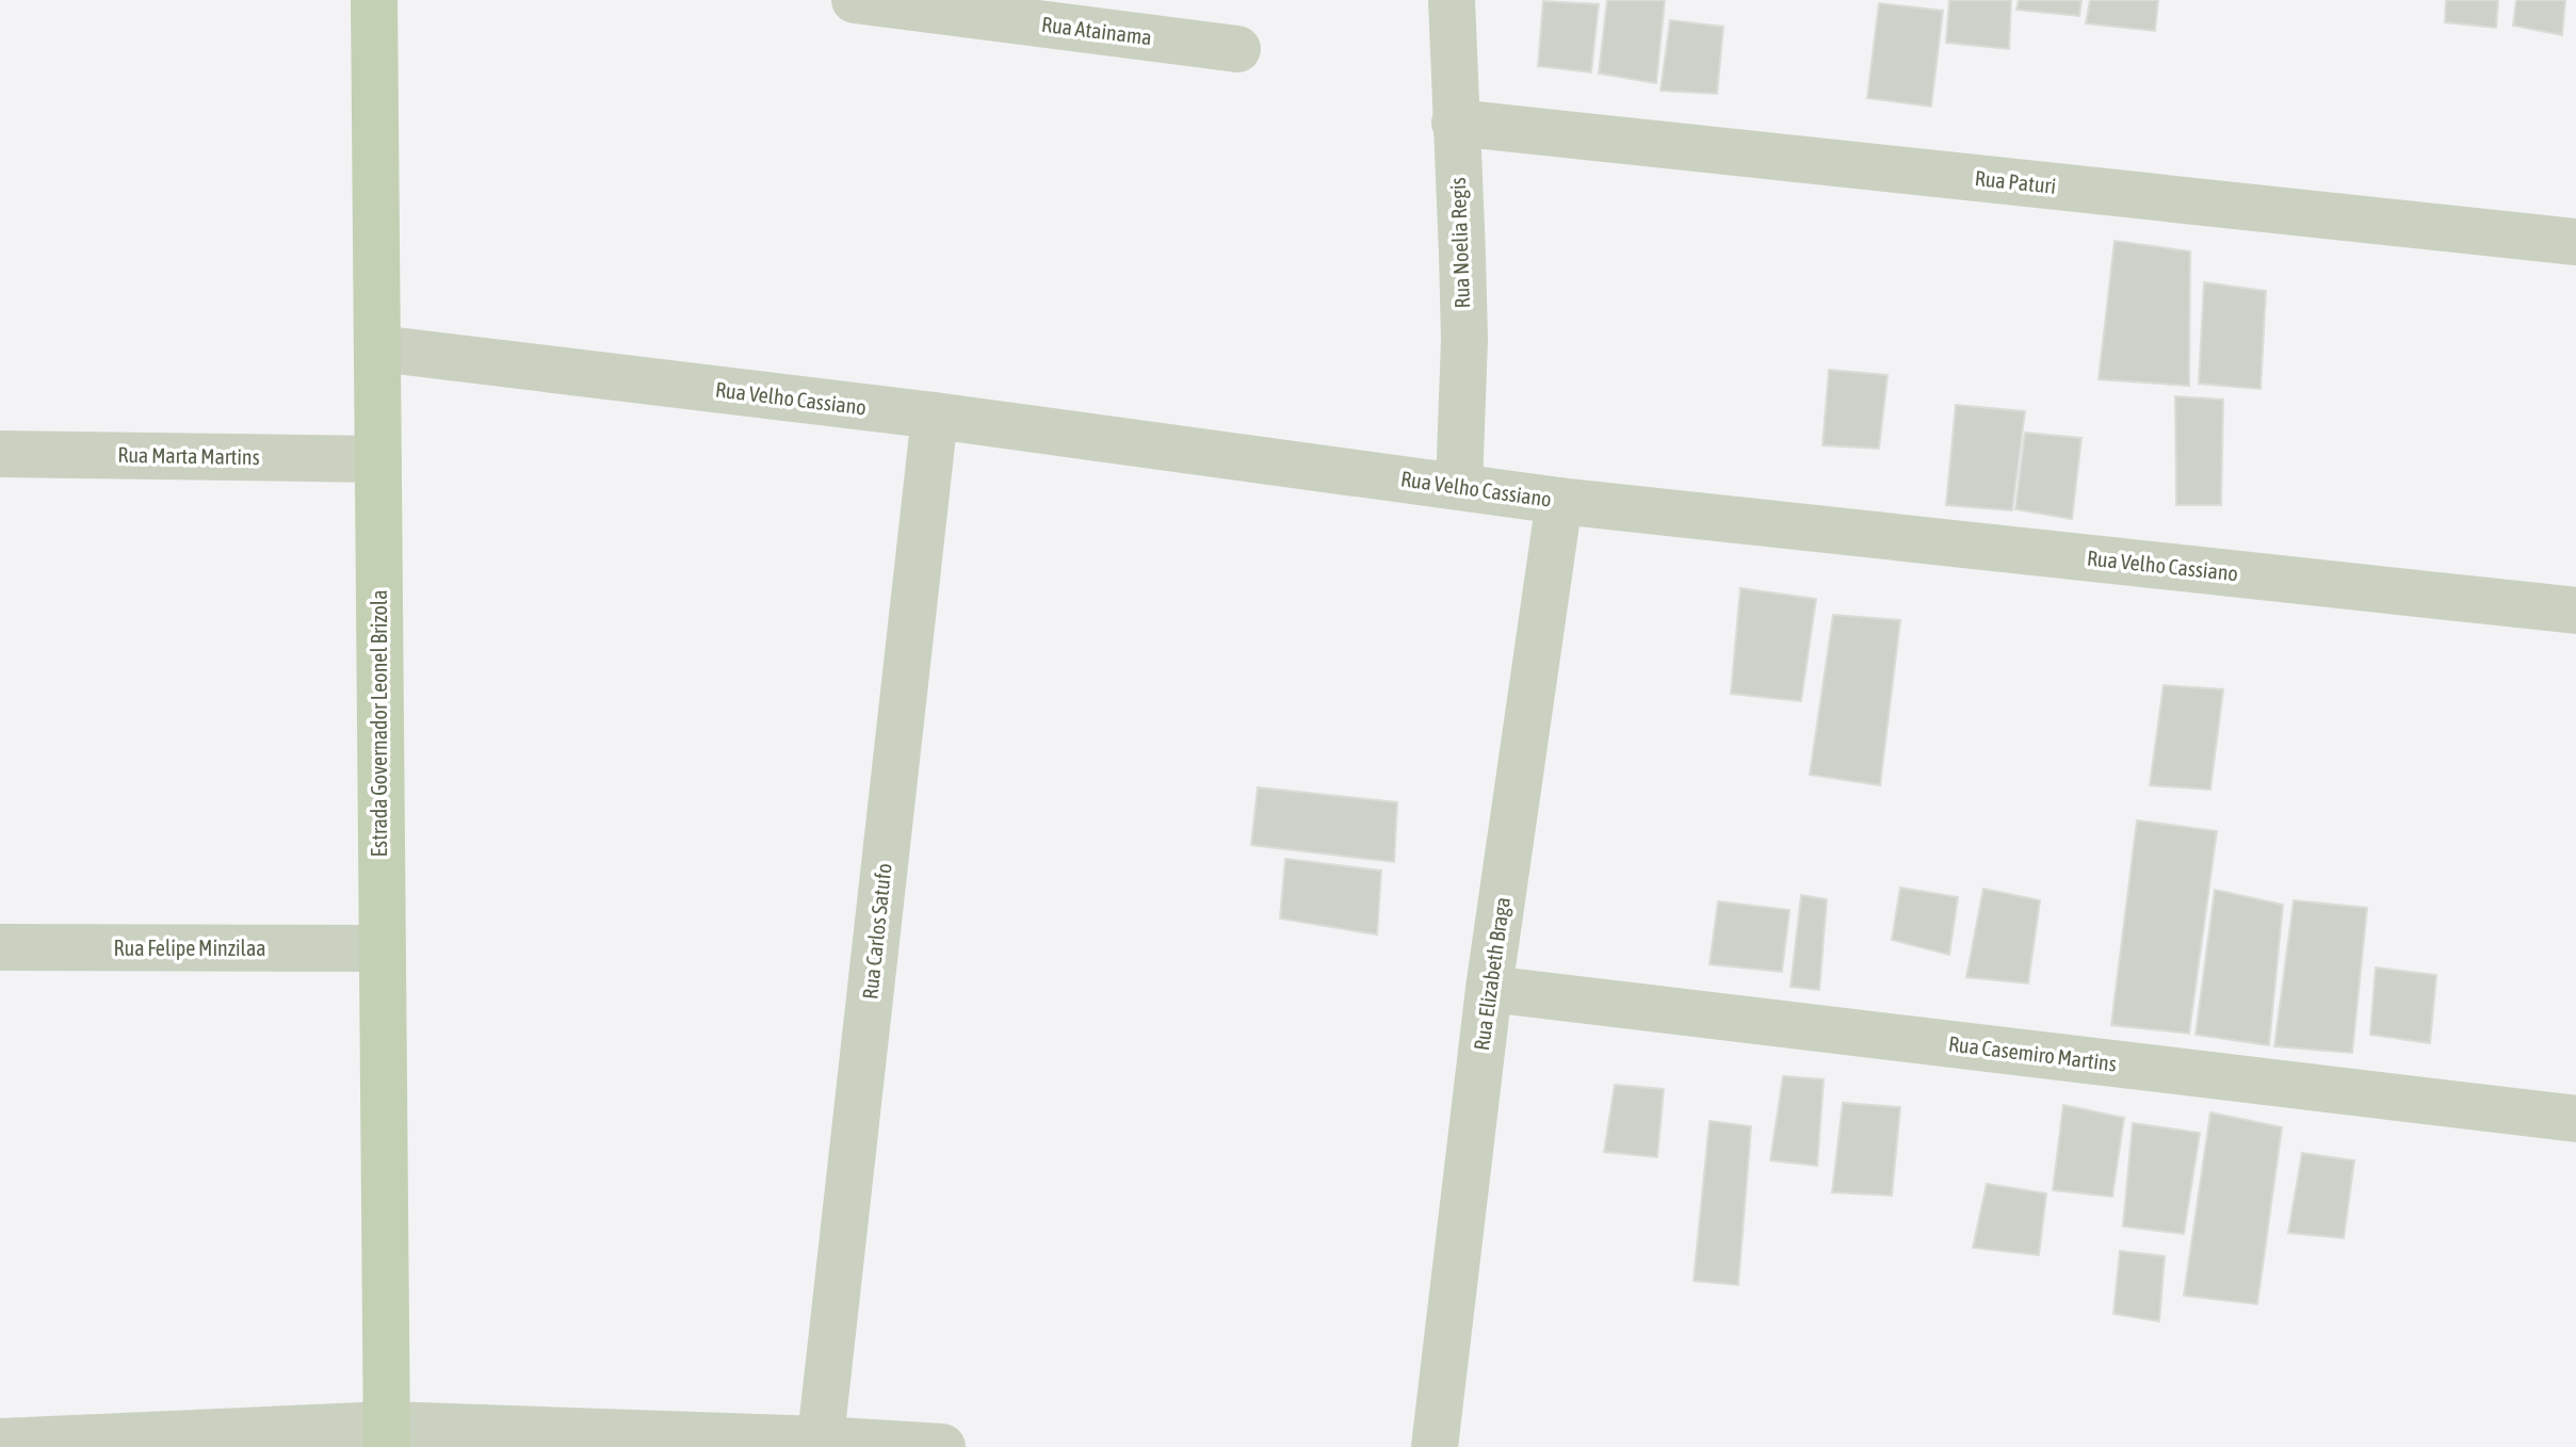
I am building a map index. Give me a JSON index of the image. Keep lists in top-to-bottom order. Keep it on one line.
{"streets":{"main road":["Estrada Governador Leonel Brizola"],"street":["Rua Atainama","Rua Paturi","Rua Noelia Regis","Rua Velho Cassiano","Rua Marta Martins","Rua Carlos Satufo","Rua Felipe Minzilaa","Rua Elizabeth Braga","Rua Casemiro Martins"]},"crossings":[["Rua Paturi","Rua Noelia Regis"],["Rua Noelia Regis","Rua Velho Cassiano"],["Rua Velho Cassiano","Estrada Governador Leonel Brizola"],["Rua Velho Cassiano","Rua Carlos Satufo"],["Rua Velho Cassiano","Rua Elizabeth Braga"],["Rua Marta Martins","Estrada Governador Leonel Brizola"],["Estrada Governador Leonel Brizola","Rua Felipe Minzilaa"],["Rua Elizabeth Braga","Rua Casemiro Martins"]]}
